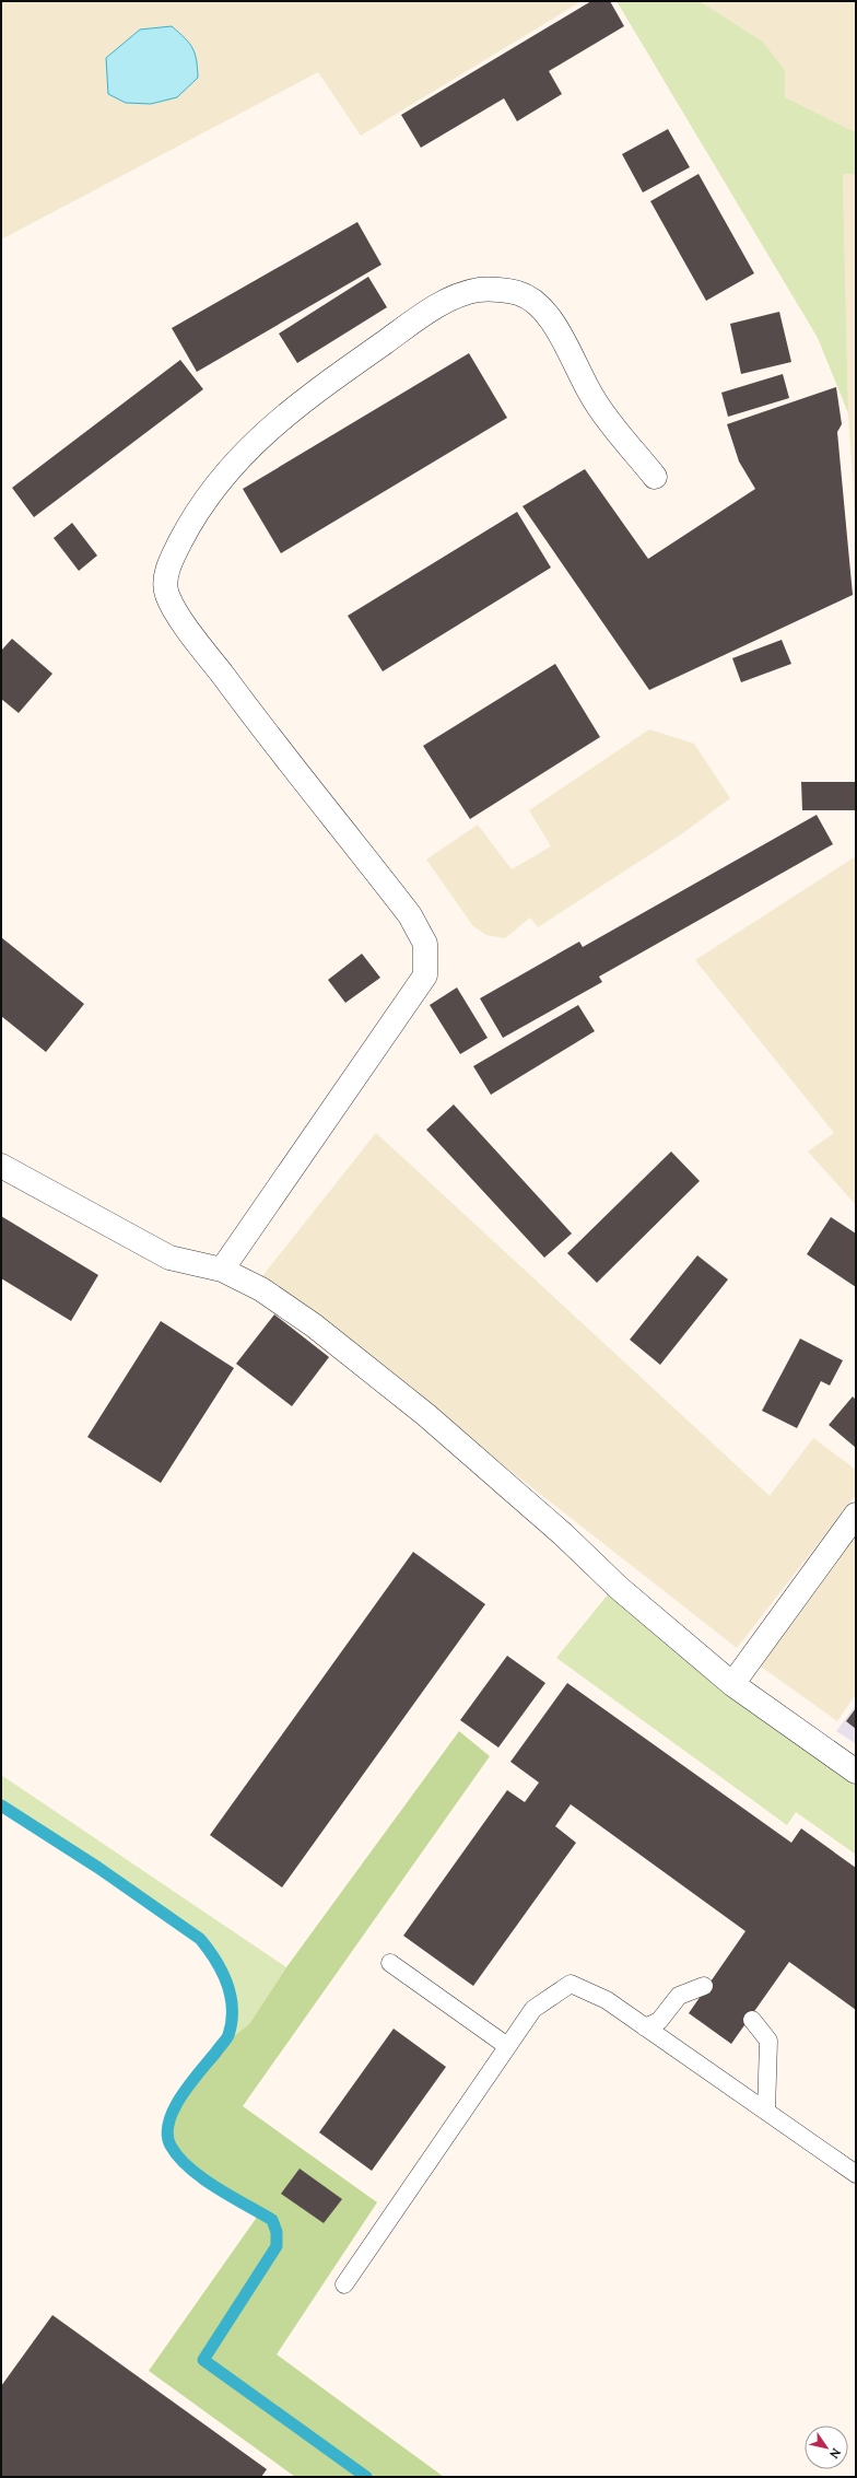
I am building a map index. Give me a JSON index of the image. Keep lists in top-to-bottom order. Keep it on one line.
{"north":"bottom right"}
